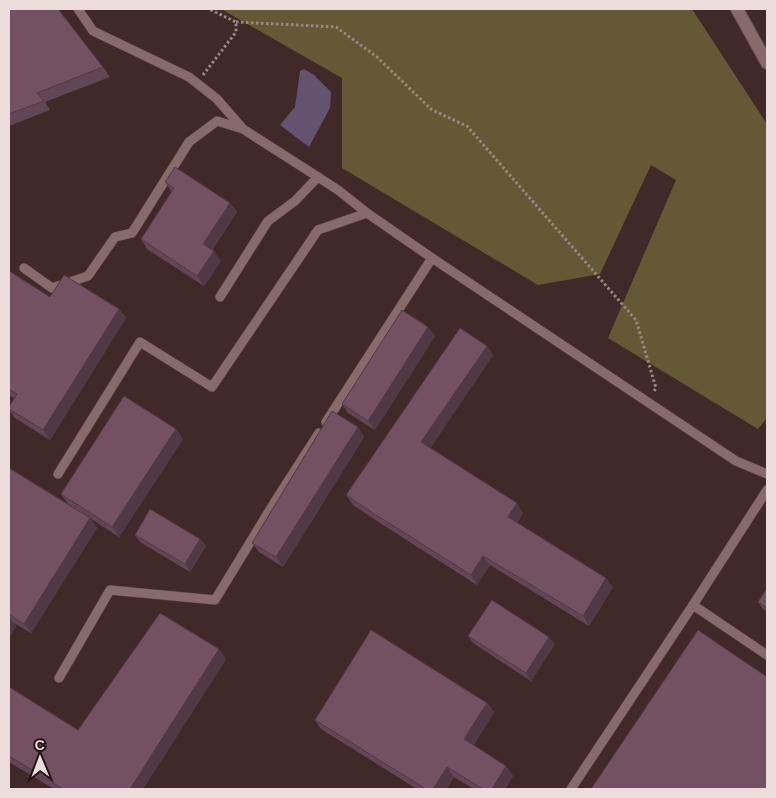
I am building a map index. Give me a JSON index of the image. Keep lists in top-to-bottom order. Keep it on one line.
{"north":"top"}
